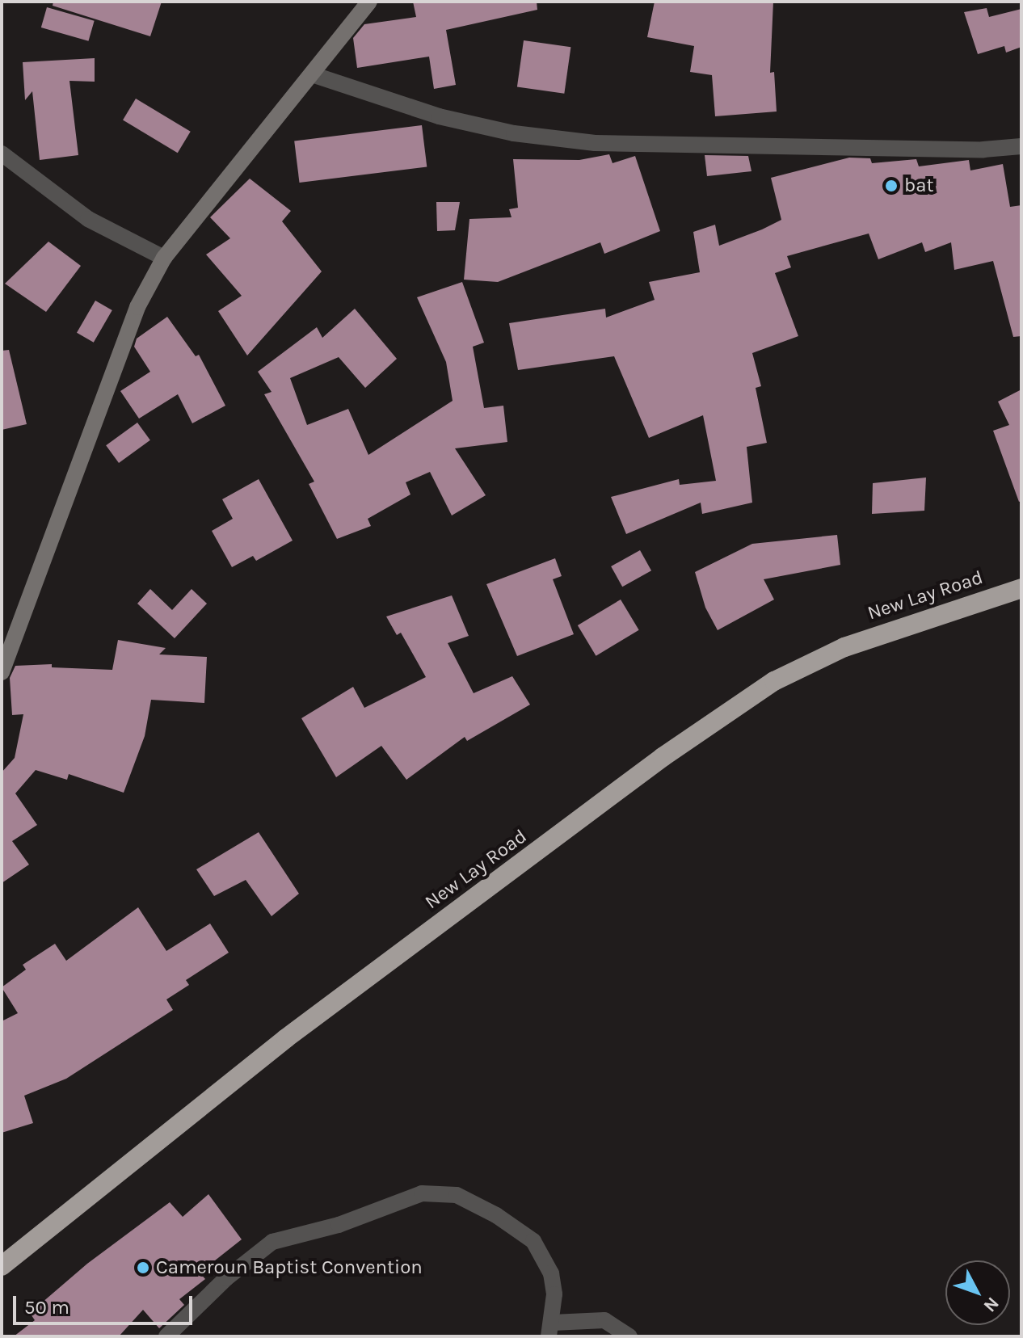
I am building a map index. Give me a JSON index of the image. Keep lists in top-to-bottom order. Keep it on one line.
{"streets":{"highway":["New Lay Road"]},"places":["bat","Cameroun Baptist Convention"],"scale_bar":"50 m","north":"bottom right"}
